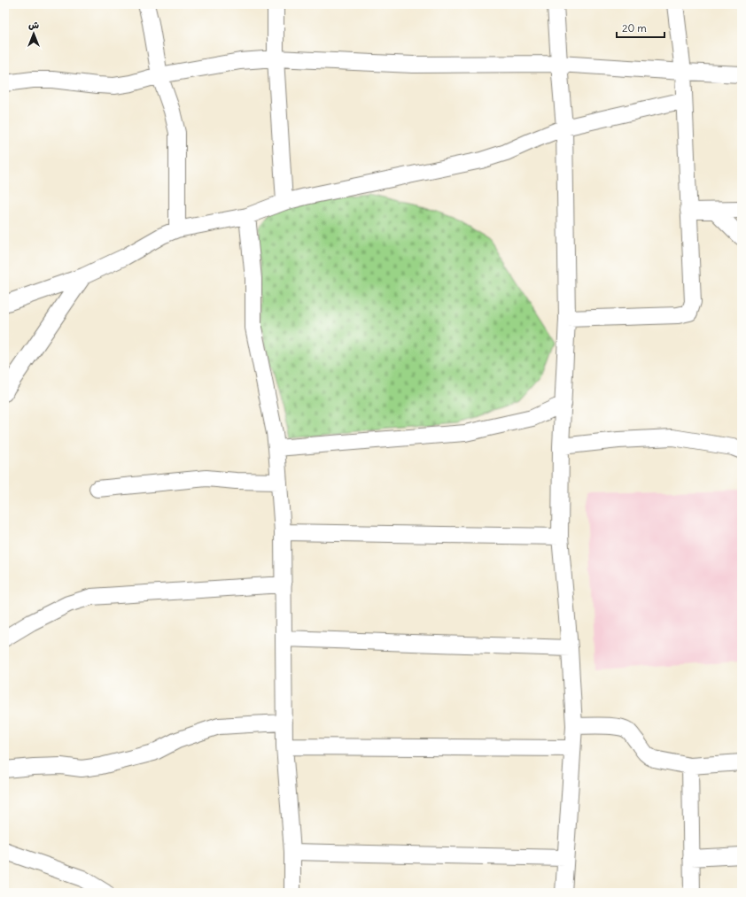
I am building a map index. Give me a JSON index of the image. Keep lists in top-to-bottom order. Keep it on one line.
{"scale_bar":"20 m","north":"top"}
